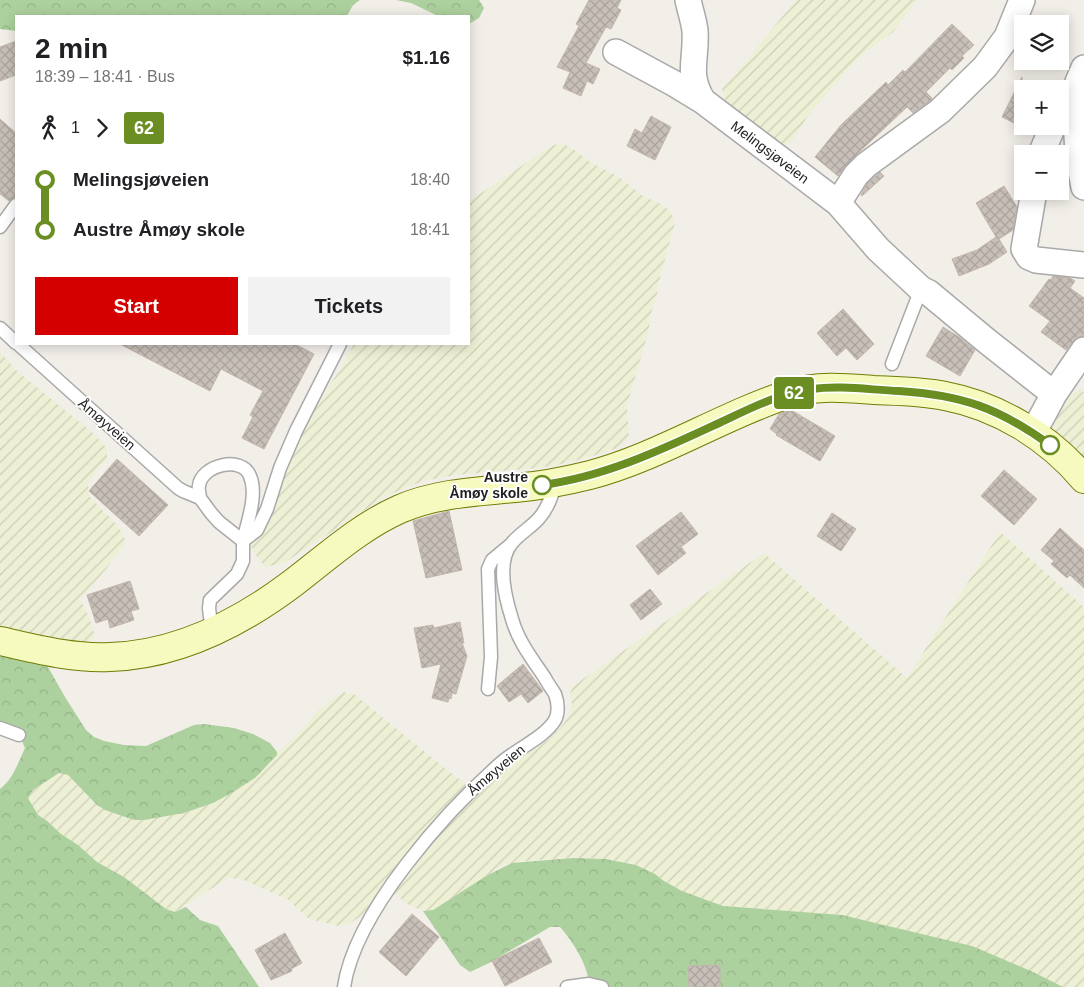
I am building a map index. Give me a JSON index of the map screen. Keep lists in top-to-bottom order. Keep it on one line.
{"streets":{"street":["Melingsjøveien"],"lane":["Åmøyveien"]},"places":["Austre Åmøy skole"],"lines":["bus line 62"],"page":{"on_map":"62","map_buttons":["+","−"],"heading":["2 min","18:39 – 18:41 · Bus","$1.16"],"legs":["1","62"],"list":[{"name":"Melingsjøveien","value":"18:40"},{"name":"Austre Åmøy skole","value":"18:41"}],"buttons":["Start","Tickets"]}}
